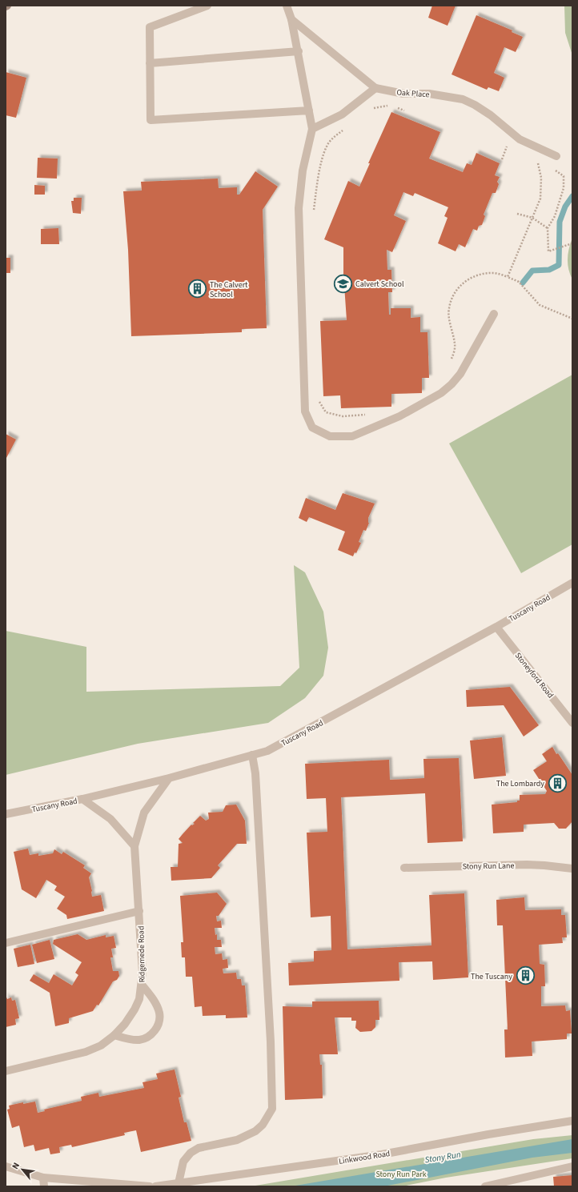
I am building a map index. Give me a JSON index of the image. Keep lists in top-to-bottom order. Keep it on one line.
{"streets":{"street":["Oak Place","Tuscany Road","Stoneyford Road","Stony Run Lane","Ridgemede Road","Linkwood Road"]},"crossings":[["Tuscany Road","Stoneyford Road"],["Tuscany Road","Ridgemede Road"]],"water":["Stony Run"],"parks":["Stony Run Park"],"places":{"school or university":["Calvert School"],"building":["The Calvert School","The Lombardy","The Tuscany"]},"north":"top left"}
